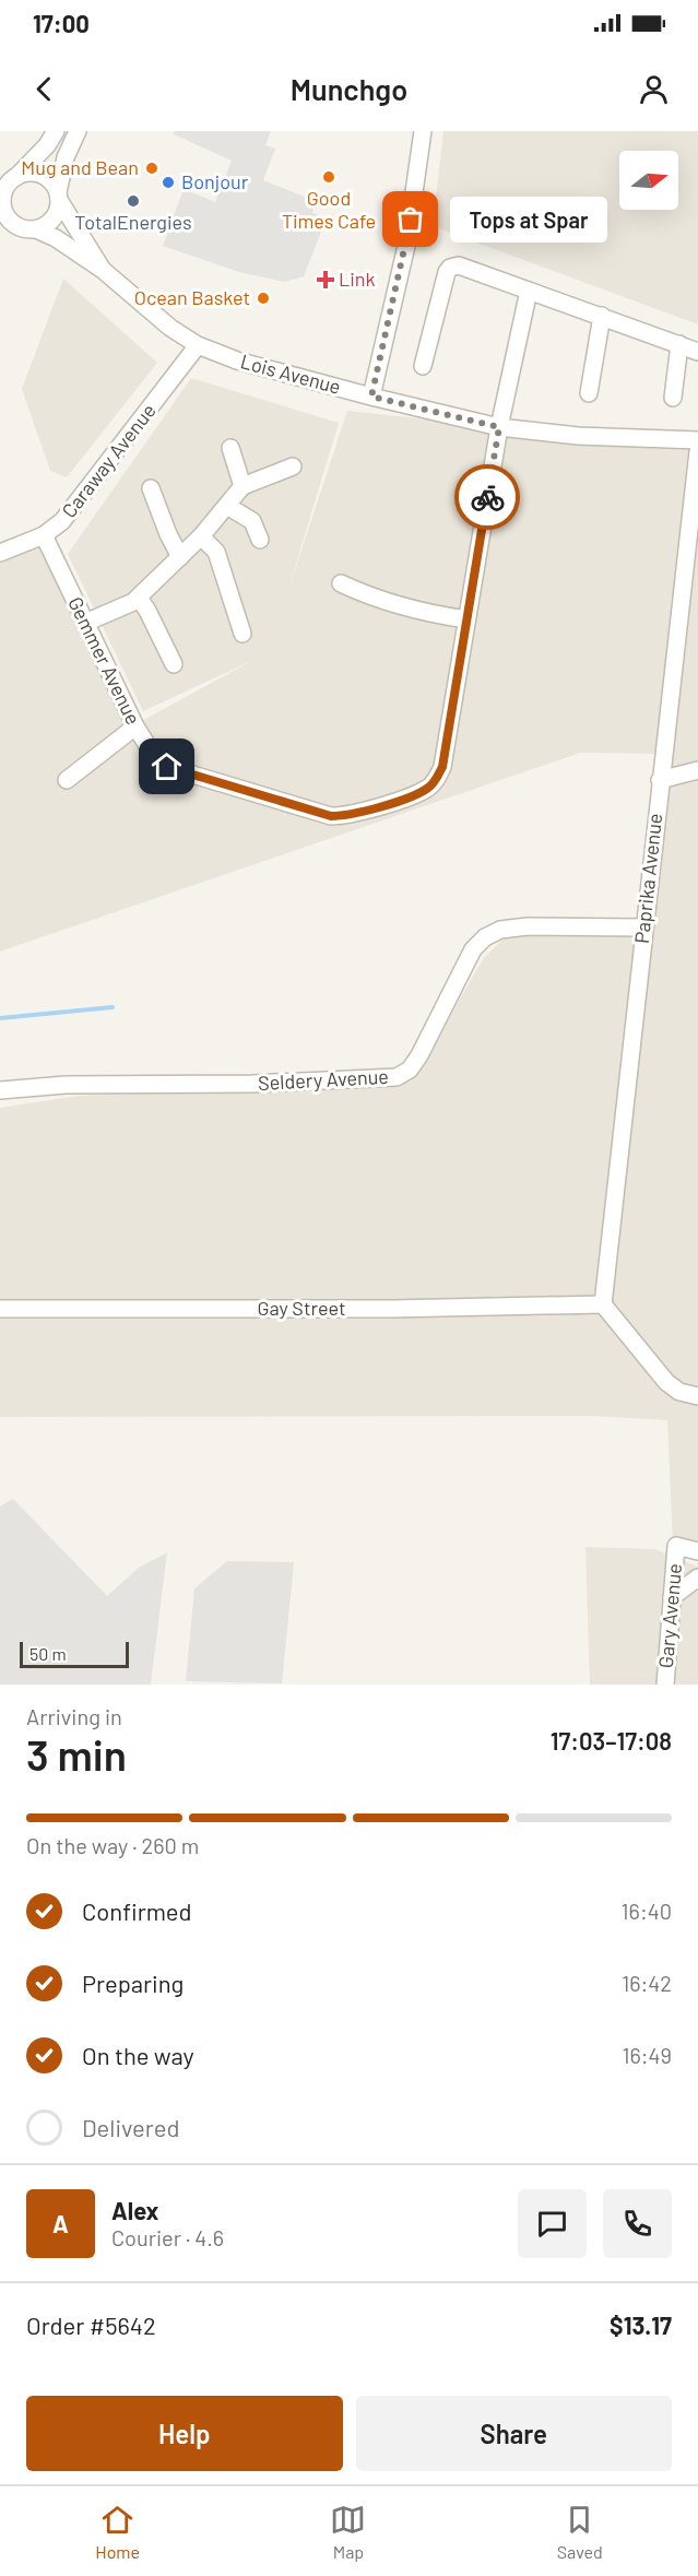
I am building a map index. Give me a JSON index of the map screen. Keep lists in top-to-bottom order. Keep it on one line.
{"streets":{"street":["Lois Avenue","Caraway Avenue","Gemmer Avenue","Paprika Avenue","Seldery Avenue","Gay Street","Gary Avenue"]},"crossings":[["Lois Avenue","Caraway Avenue"],["Lois Avenue","Gemmer Avenue"],["Caraway Avenue","Gemmer Avenue"],["Paprika Avenue","Seldery Avenue"],["Paprika Avenue","Gay Street"]],"places":{"other":["Mug and Bean","Good Times Cafe","Bonjour","TotalEnergies","Tops at Spar","Ocean Basket"],"health":["Link"]},"scale_bar":"50 m","north":"right","page":{"status":"17:00","header":"Munchgo","bubble":"Tops at Spar","scale":"50 m","heading":["3 min","Arriving in","17:03–17:08"],"panel":["Alex","Courier · 4.6","Order #5642","$13.17"],"bar":"On the way · 260 m","list":[["Confirmed","16:40"],["Preparing","16:42"],["On the way","16:49"],"Delivered"],"round":"A","buttons":["Help","Share"],"tabs":["Home","Map","Saved"]}}
